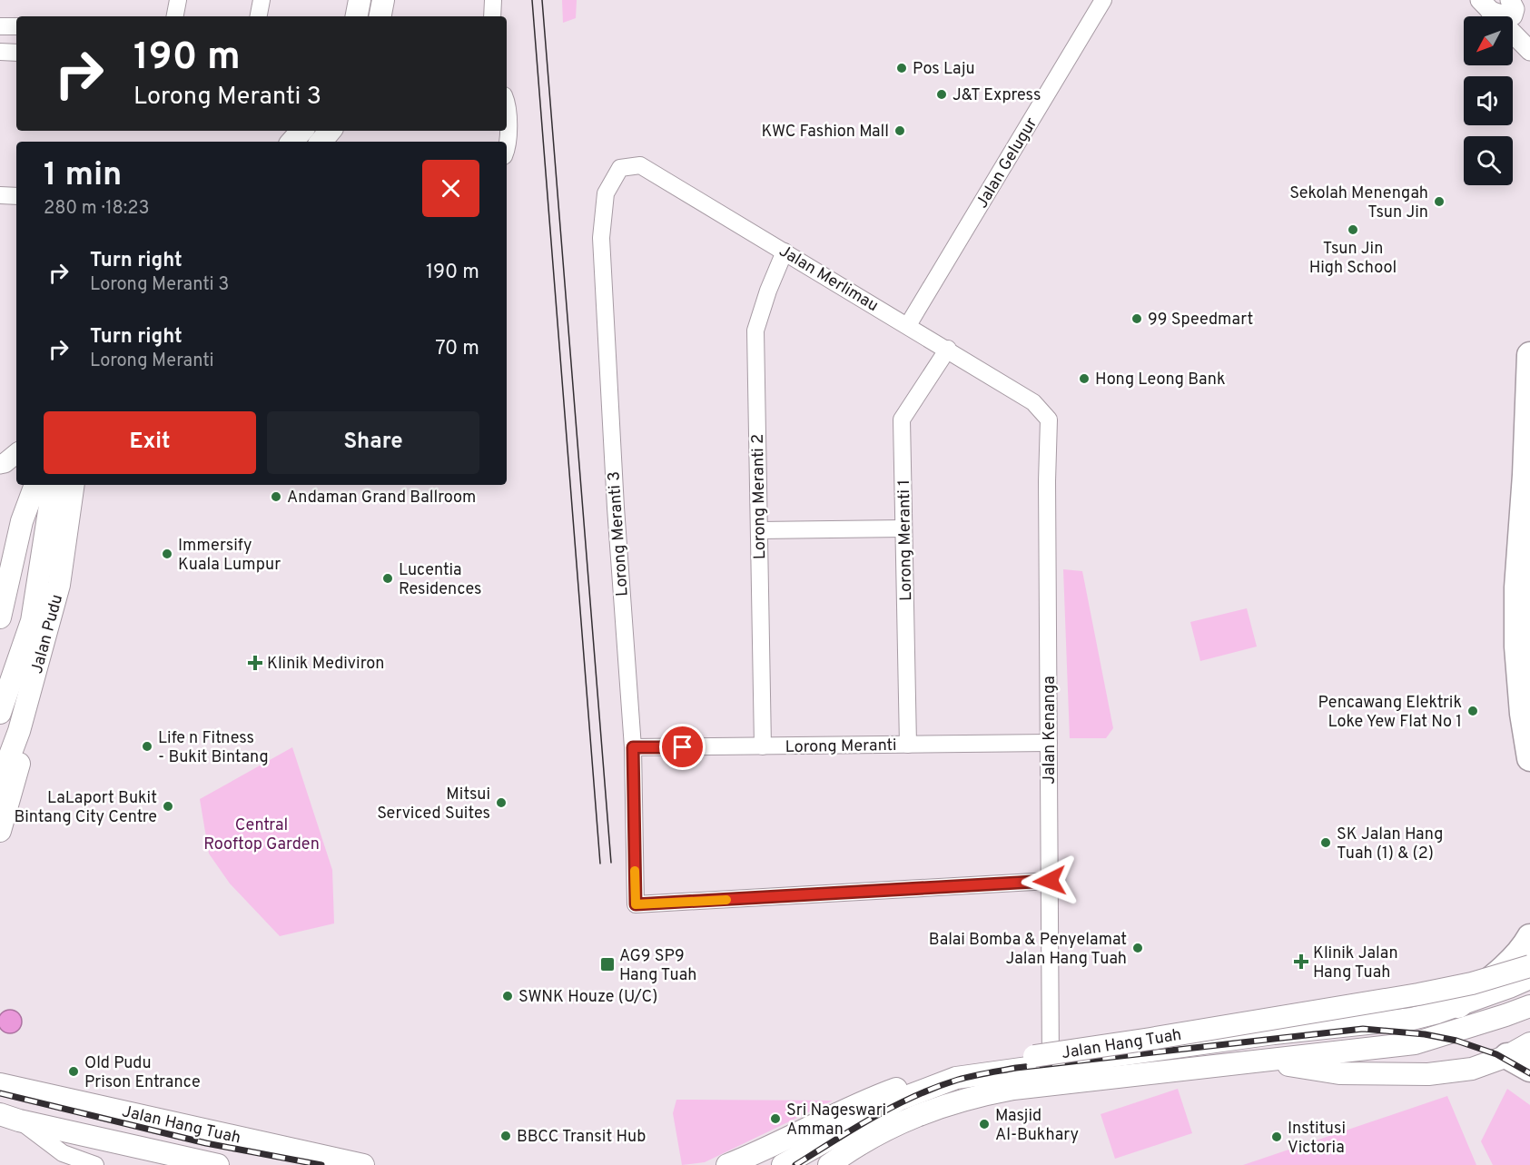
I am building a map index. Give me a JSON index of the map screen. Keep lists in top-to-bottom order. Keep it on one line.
{"streets":{"main road":["Jalan Pudu","Jalan Hang Tuah"],"street":["Jalan Gelugur","Jalan Merlimau","Lorong Meranti 2","Lorong Meranti 3","Lorong Meranti 1","Jalan Kenanga","Lorong Meranti"]},"crossings":[["Jalan Gelugur","Jalan Merlimau"],["Jalan Merlimau","Lorong Meranti 2"],["Jalan Merlimau","Lorong Meranti 3"],["Jalan Merlimau","Lorong Meranti 1"],["Jalan Merlimau","Jalan Kenanga"],["Lorong Meranti 2","Lorong Meranti"],["Lorong Meranti 3","Jalan Kenanga"],["Lorong Meranti 3","Lorong Meranti"],["Lorong Meranti 1","Lorong Meranti"],["Jalan Kenanga","Lorong Meranti"],["Jalan Kenanga","Jalan Hang Tuah"]],"parks":["Central Rooftop Garden"],"places":{"other":["Pos Laju","J&T Express","KWC Fashion Mall","Sekolah Menengah Tsun Jin","Tsun Jin High School","99 Speedmart","Hong Leong Bank","Andaman Grand Ballroom","Immersify Kuala Lumpur","Lucentia Residences","Pencawang Elektrik Loke Yew Flat No 1","Life n Fitness - Bukit Bintang","Mitsui Serviced Suites","LaLaport Bukit Bintang City Centre","SK Jalan Hang Tuah (1) & (2)","Balai Bomba & Penyelamat Jalan Hang Tuah","SWNK Houze (U/C)","Old Pudu Prison Entrance","Sri Nageswari Amman","Masjid Al-Bukhary","BBCC Transit Hub","Institusi Victoria"],"health":["Klinik Mediviron","Klinik Jalan Hang Tuah"],"transit":["AG9 SP9 Hang Tuah"]},"north":"bottom left","page":{"turn":["190 m","Lorong Meranti 3"],"heading":["1 min","280 m · 18:23"],"list":[{"name":"Turn right","note":"Lorong Meranti 3","value":"190 m"},{"name":"Turn right","note":"Lorong Meranti","value":"70 m"}],"buttons":["Exit","Share"]}}
